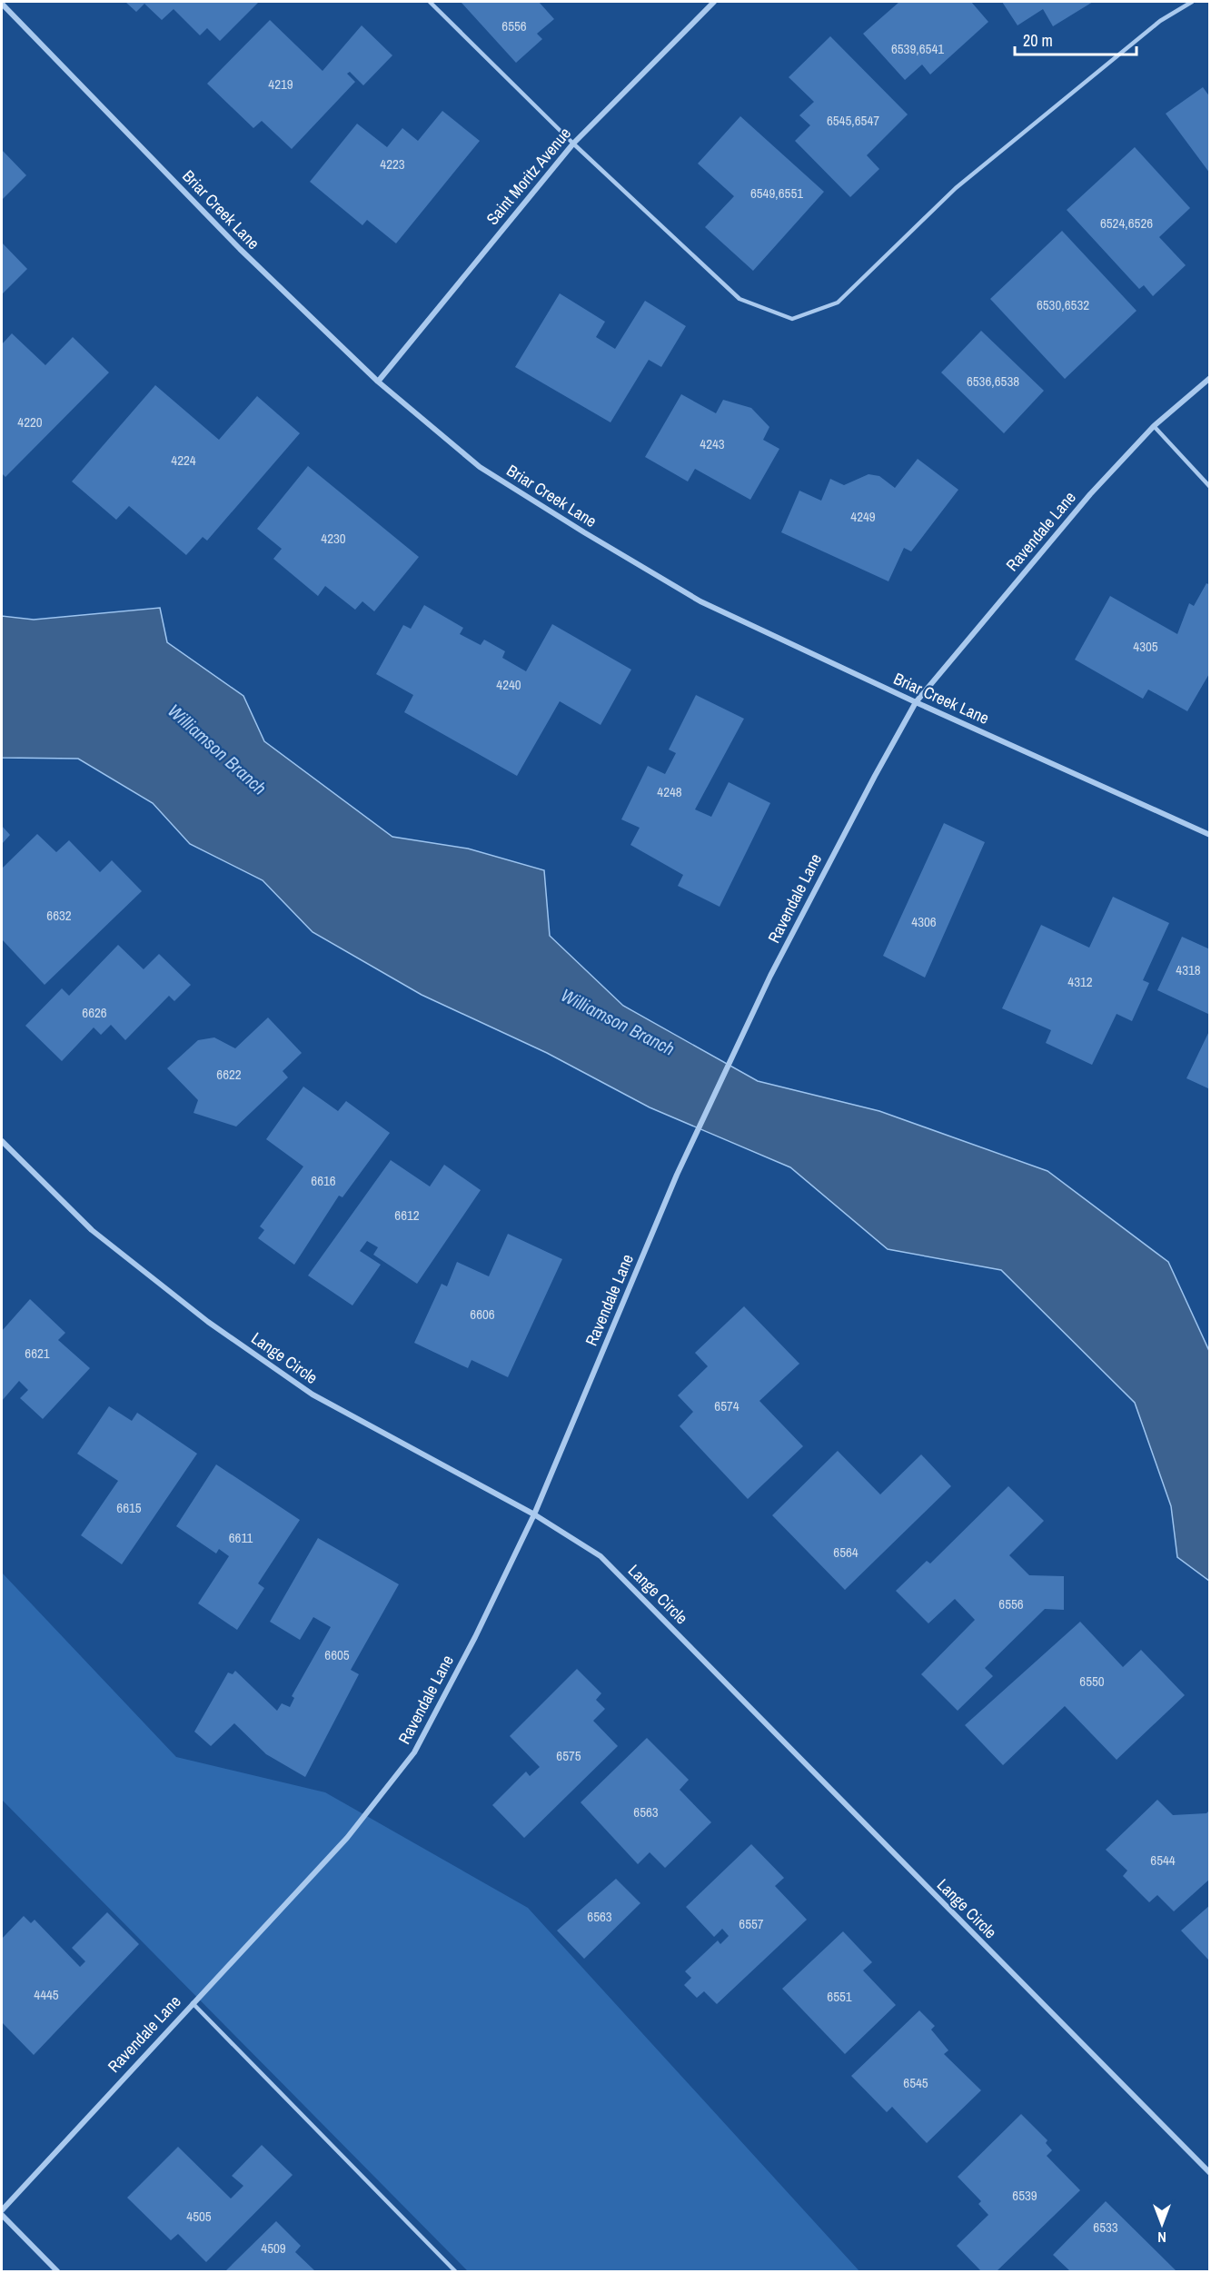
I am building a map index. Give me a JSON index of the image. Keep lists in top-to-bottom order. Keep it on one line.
{"streets":{"street":["Saint Moritz Avenue","Briar Creek Lane","Ravendale Lane","Lange Circle"]},"crossings":[["Saint Moritz Avenue","Briar Creek Lane"],["Briar Creek Lane","Ravendale Lane"],["Ravendale Lane","Lange Circle"]],"water":["Williamson Branch"],"house_numbers":["6556","6539,6541","4219","6545,6547","4223","6549,6551","6524,6526","6530,6532","6536,6538","4220","4243","4224","4249","4230","4305","4240","4248","6632","4306","4318","4312","6626","6622","6616","6612","6606","6621","6574","6615","6611","6564","6556","6605","6550","6575","6563","6544","6563","6557","4445","6551","6545","6539","4505","6533","4509"],"scale_bar":"20 m","north":"bottom"}
